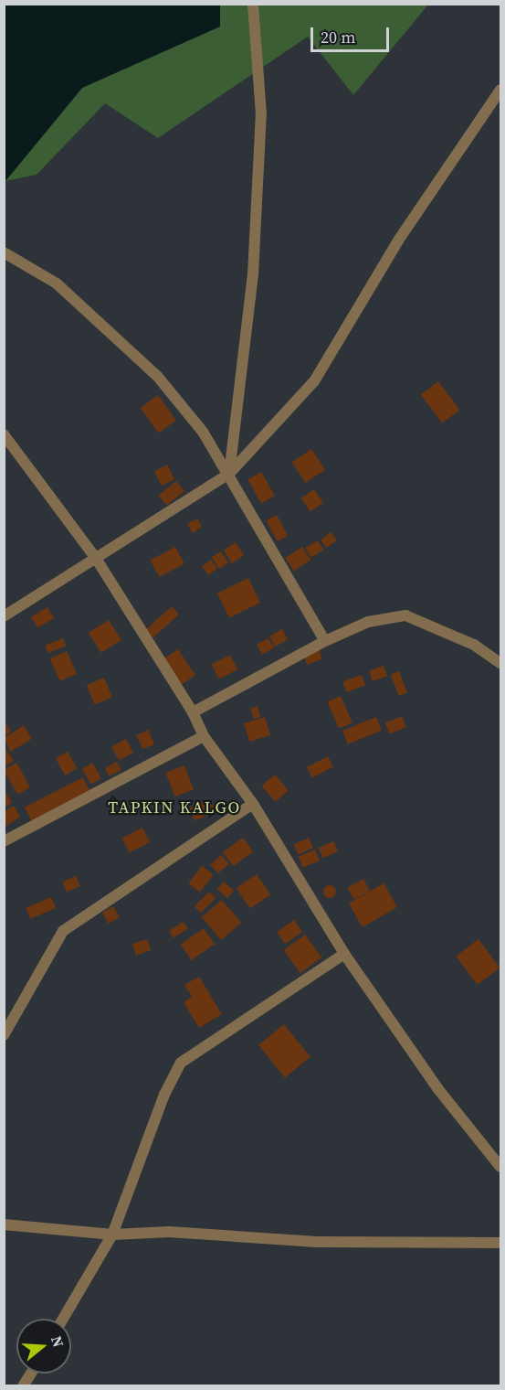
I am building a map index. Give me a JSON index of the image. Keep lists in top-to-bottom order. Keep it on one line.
{"districts":["TAPKIN KALGO"],"scale_bar":"20 m","north":"right"}
